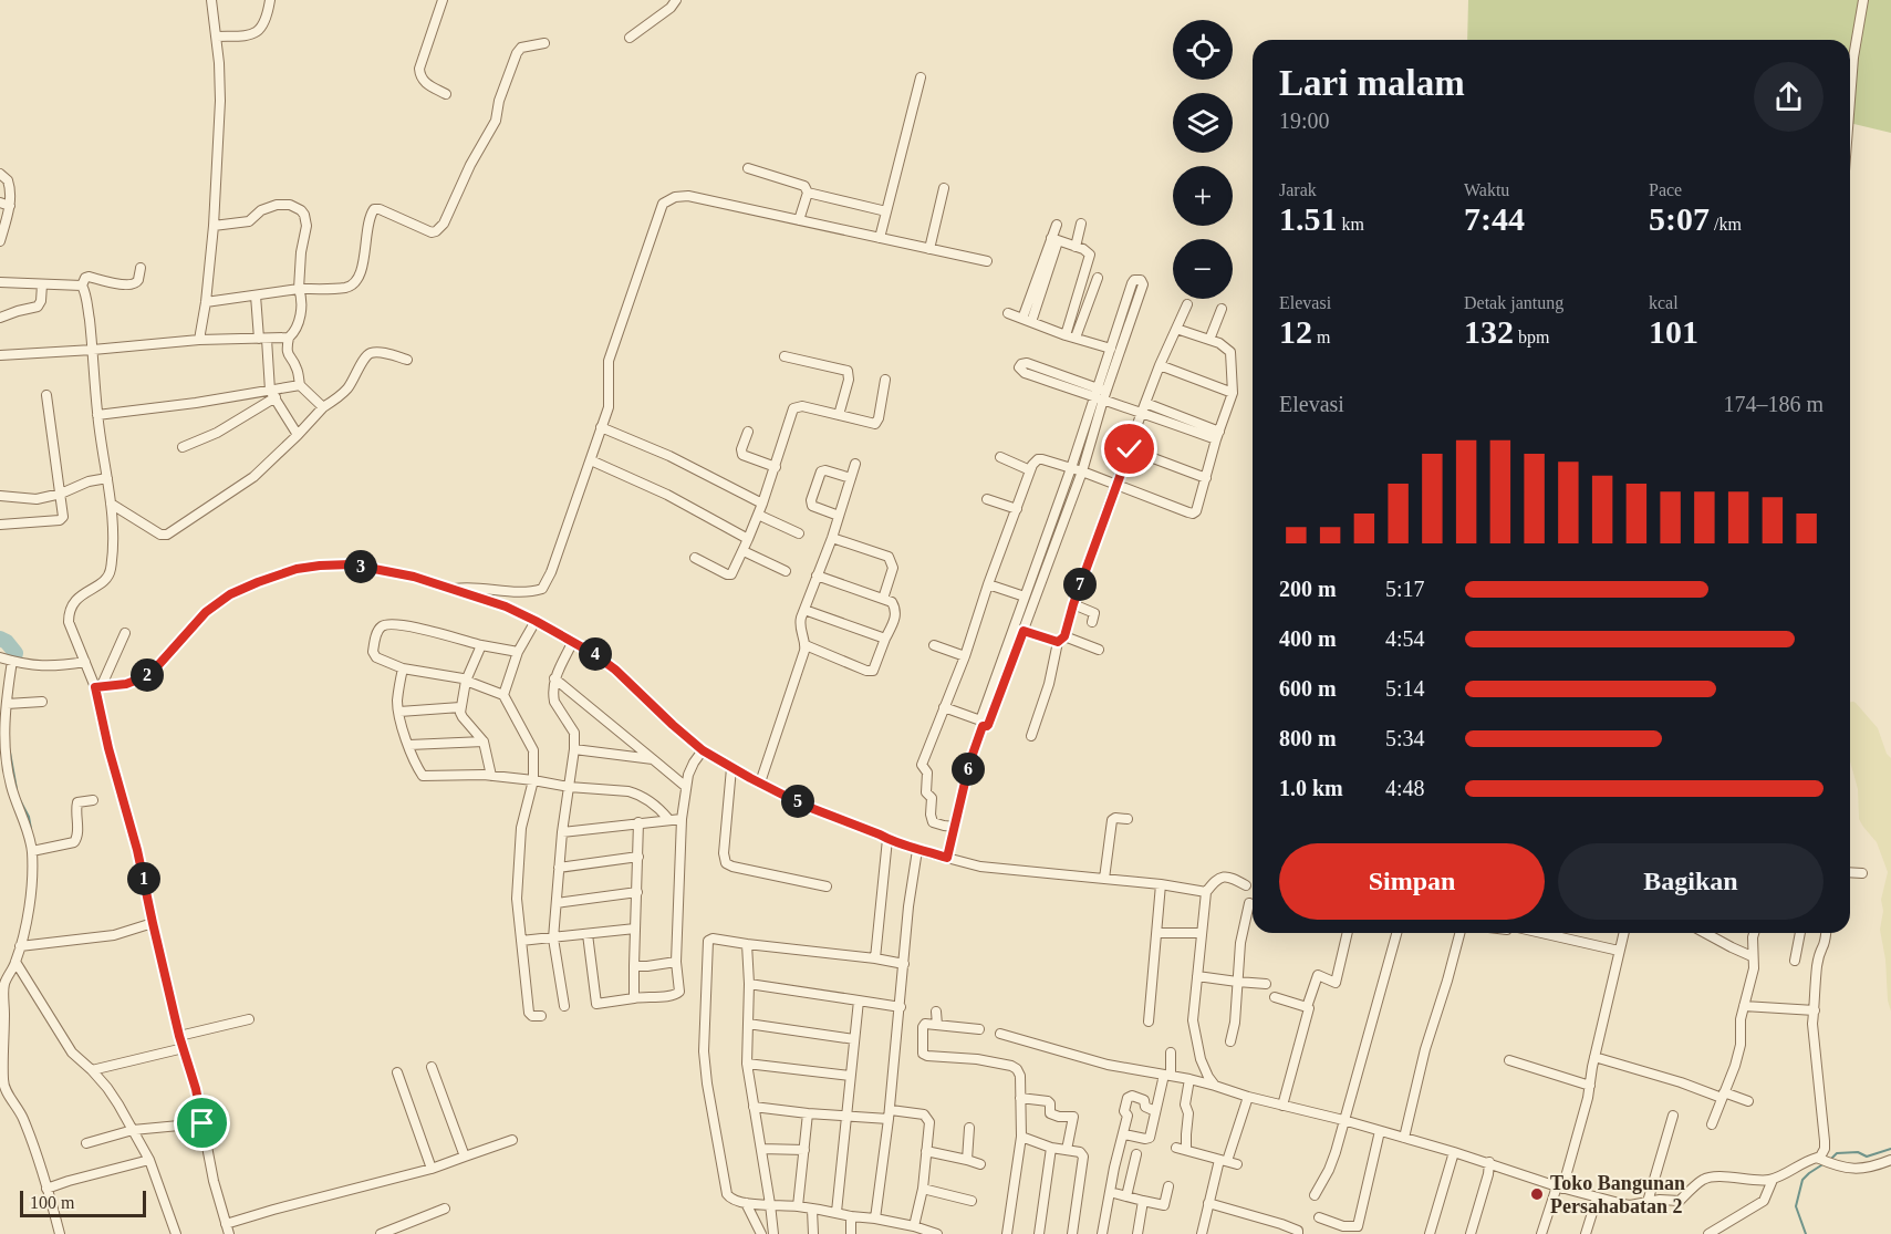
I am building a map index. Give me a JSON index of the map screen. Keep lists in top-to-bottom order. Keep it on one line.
{"places":["Toko Bangunan Persahabatan 2"],"scale_bar":"100 m","page":{"map_buttons":["+","−"],"heading":["Lari malam","19:00"],"stats":[["Jarak","1.51 km"],["Waktu","7:44"],["Pace","5:07 /km"],["Elevasi","12 m"],["Detak jantung","132 bpm"],["kcal","101"]],"chart":["Elevasi","174–186 m"],"pins":["3","7","4","2","6","5","1"],"list":[{"name":"200 m","note":"5:17"},{"name":"400 m","note":"4:54"},{"name":"600 m","note":"5:14"},{"name":"800 m","note":"5:34"},{"name":"1.0 km","note":"4:48"}],"buttons":["Simpan","Bagikan"],"scale":"100 m"}}
